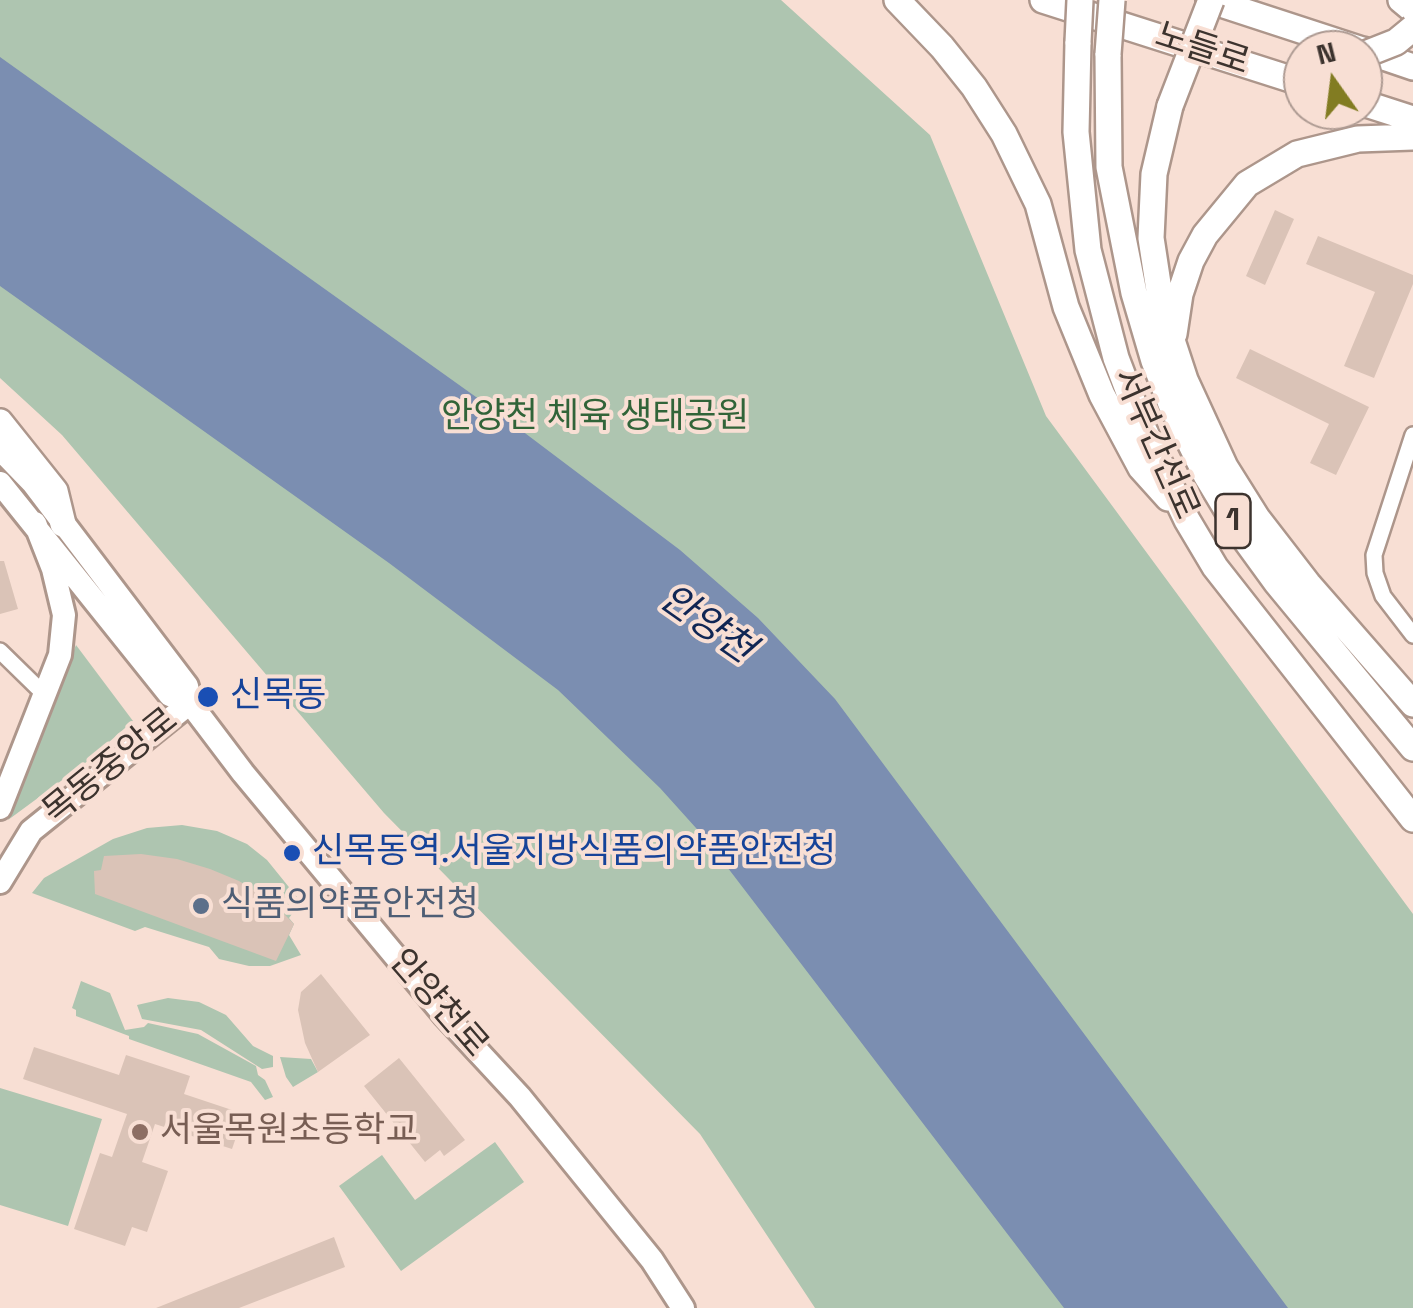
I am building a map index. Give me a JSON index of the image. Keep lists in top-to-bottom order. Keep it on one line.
{"streets":{"main road":["노들로","서부간선로","1","목동중앙로","안양천로"]},"crossings":[["목동중앙로","안양천로"]],"water":["안양천"],"parks":["안양천 체육 생태공원"],"places":["신목동","신목동역.서울지방식품의약품안전청","식품의약품안전청","서울목원초등학교"],"north":"top"}
